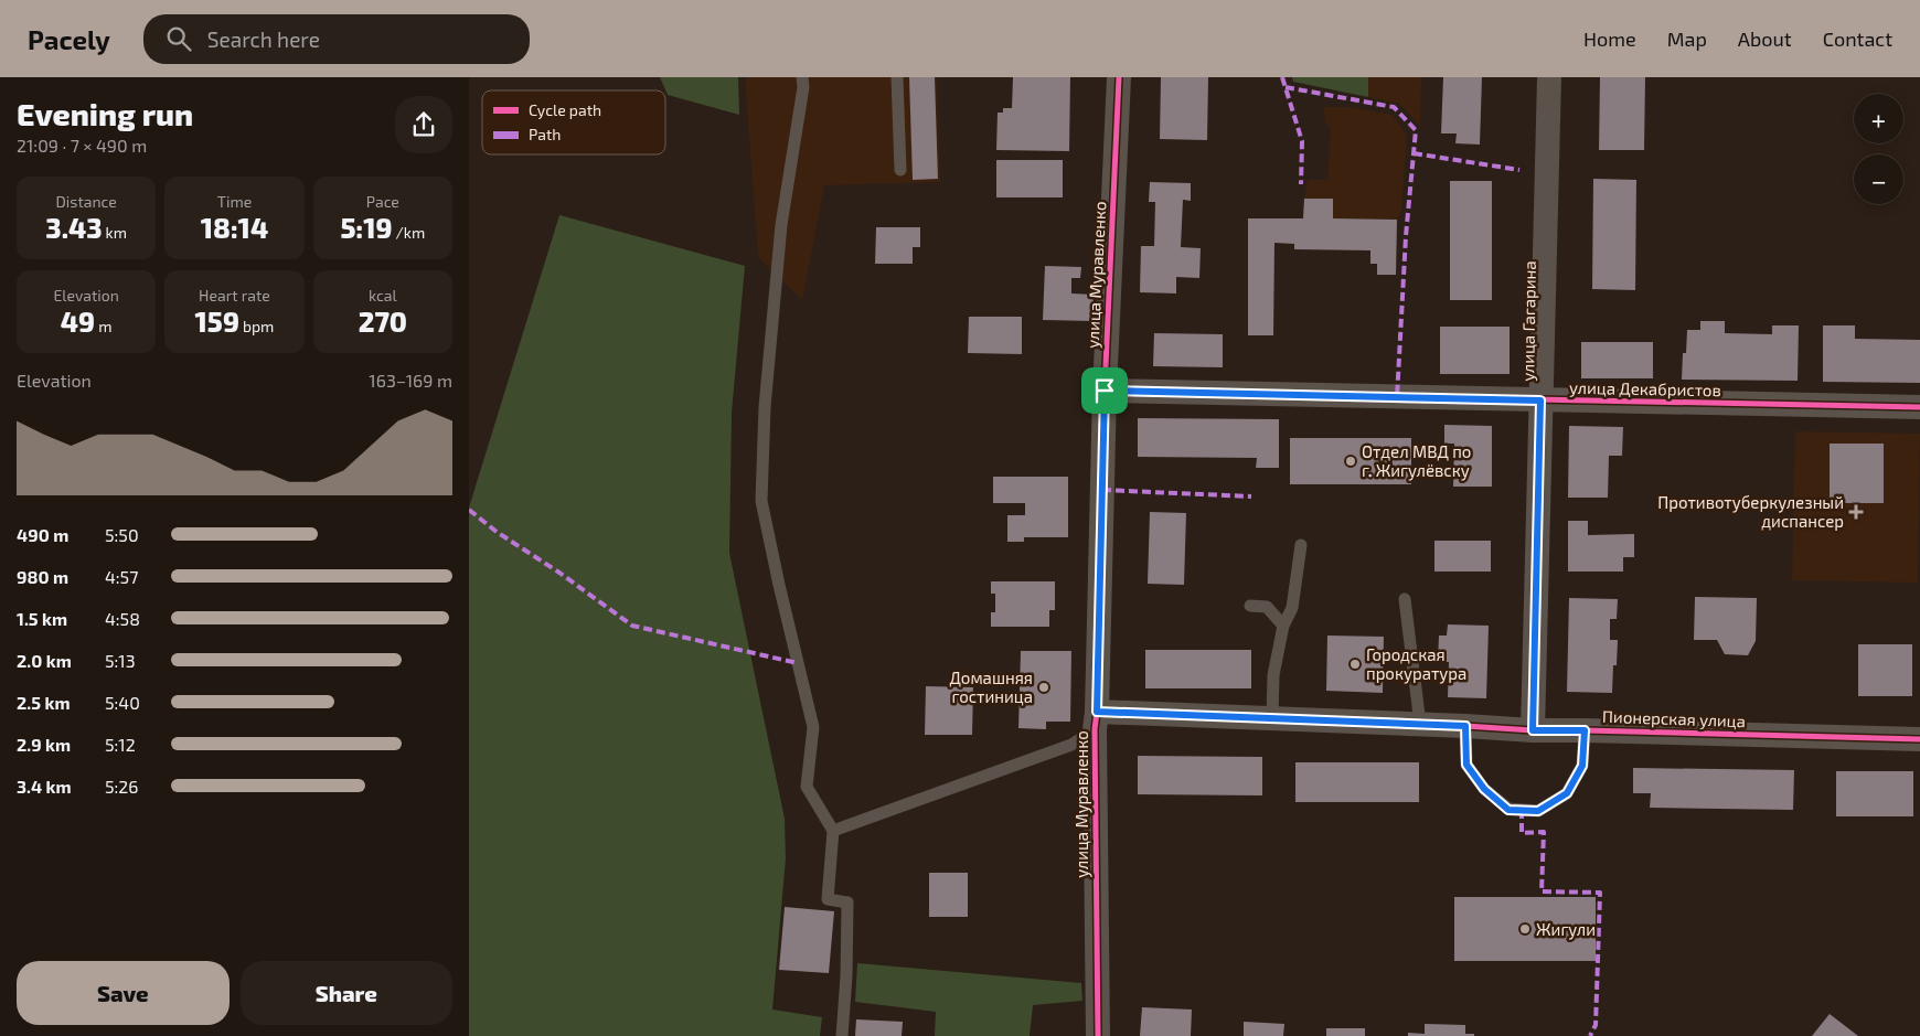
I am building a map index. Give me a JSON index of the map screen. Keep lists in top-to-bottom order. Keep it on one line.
{"streets":{"street":["улица Муравленко","улица Гагарина","улица Декабристов","Пионерская улица"]},"crossings":[["улица Муравленко","улица Декабристов"],["улица Муравленко","Пионерская улица"],["улица Гагарина","улица Декабристов"],["улица Гагарина","Пионерская улица"]],"places":{"other":["Отдел МВД по г. Жигулёвску","Городская прокуратура","Домашняя гостиница","Жигули"],"health":["Противотуберкулезный диспансер"]},"legend":["Cycle path","Path"],"page":{"header":"Pacely","search":"Search here","nav":["Home","Map","About","Contact"],"heading":["Evening run","21:09 · 7 × 490 m"],"map_buttons":["+","−"],"stats":[["Distance","3.43 km"],["Time","18:14"],["Pace","5:19 /km"],["Elevation","49 m"],["Heart rate","159 bpm"],["kcal","270"]],"chart":["Elevation","163–169 m"],"list":[{"name":"490 m","note":"5:50"},{"name":"980 m","note":"4:57"},{"name":"1.5 km","note":"4:58"},{"name":"2.0 km","note":"5:13"},{"name":"2.5 km","note":"5:40"},{"name":"2.9 km","note":"5:12"},{"name":"3.4 km","note":"5:26"}],"buttons":["Save","Share"]}}
